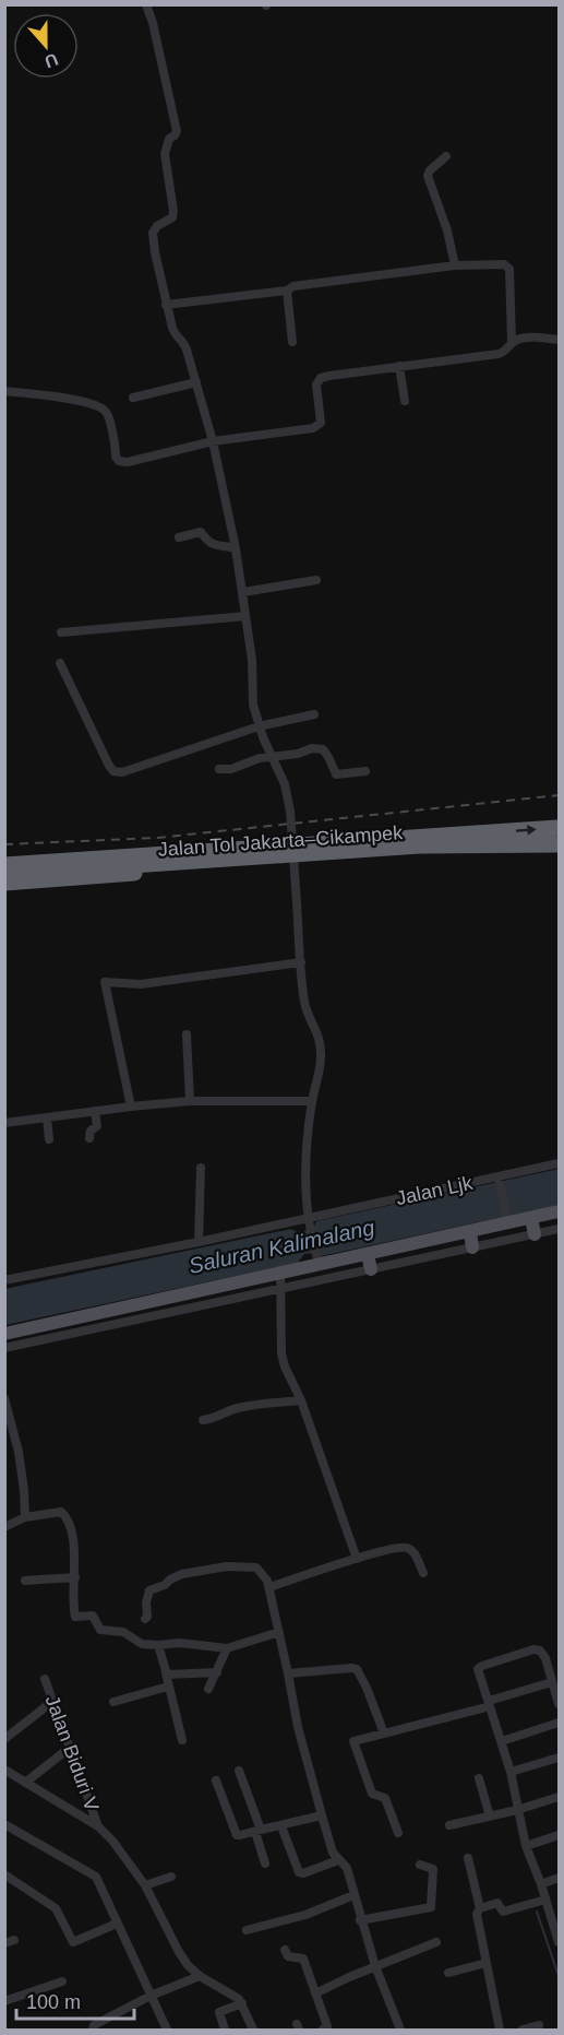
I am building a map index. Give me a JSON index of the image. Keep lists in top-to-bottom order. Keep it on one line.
{"streets":{"highway":["Jalan Tol Jakarta–Cikampek"],"street":["Jalan Ljk","Jalan Biduri V"]},"water":["Saluran Kalimalang"],"scale_bar":"100 m","north":"bottom"}
